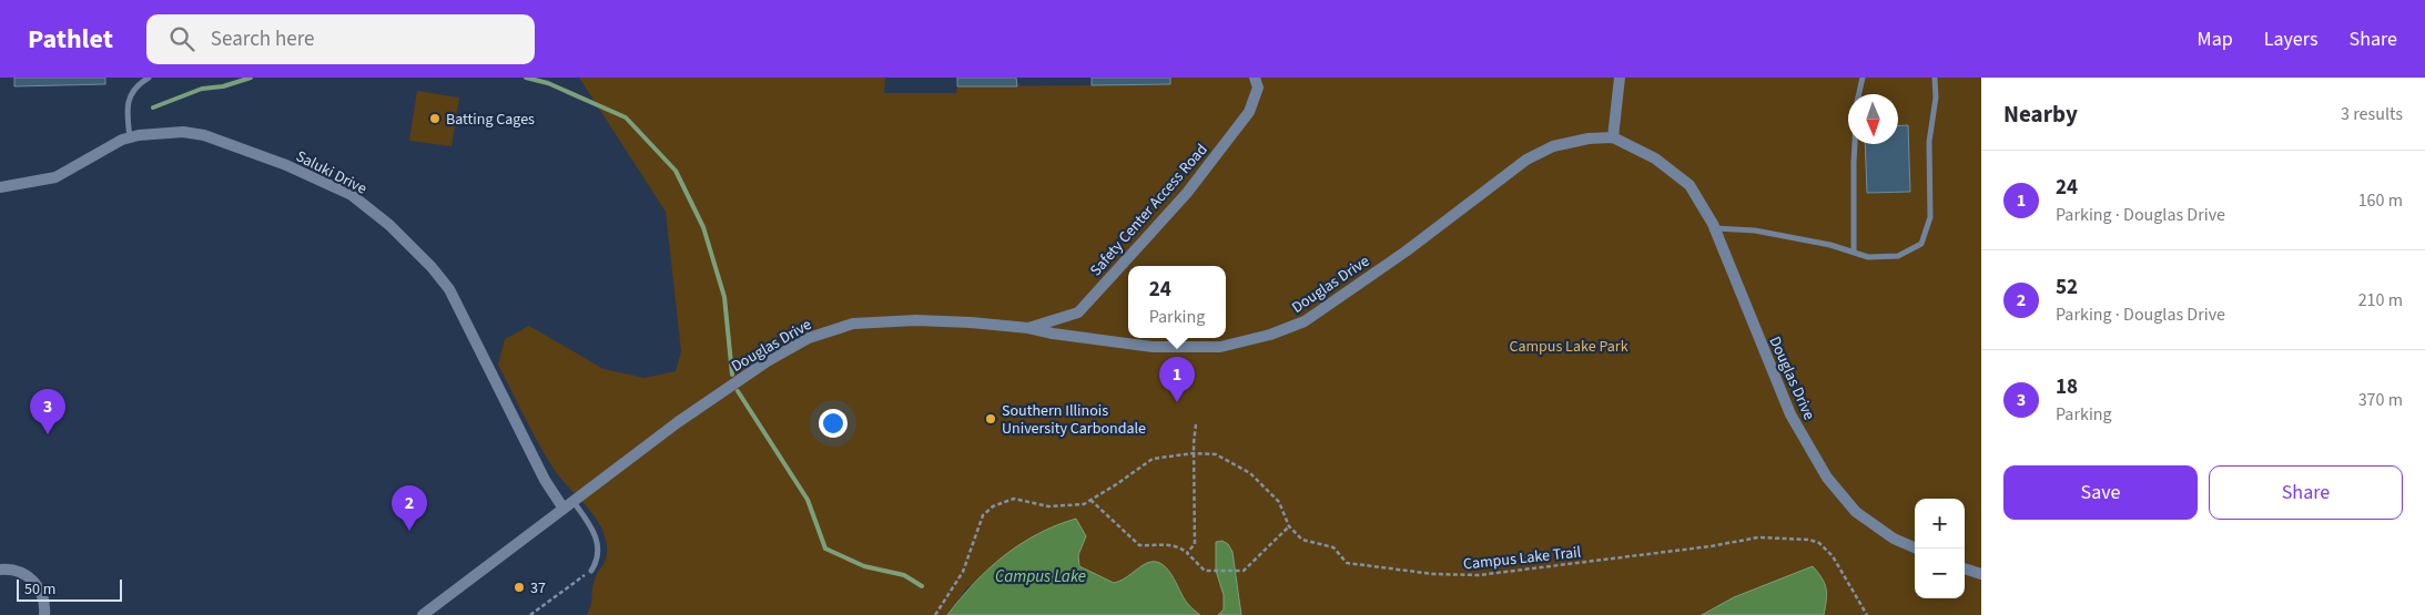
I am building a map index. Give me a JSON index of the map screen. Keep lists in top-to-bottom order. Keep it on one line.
{"streets":{"street":["Saluki Drive","Safety Center Access Road","Douglas Drive"],"path":["Campus Lake Trail"]},"crossings":[["Saluki Drive","Douglas Drive"],["Safety Center Access Road","Douglas Drive"]],"water":["Campus Lake"],"parks":["Campus Lake Park"],"places":["Batting Cages","Southern Illinois University Carbondale","37"],"scale_bar":"50 m","north":"bottom","page":{"header":"Pathlet","search":"Search here","nav":["Map","Layers","Share"],"heading":["Nearby","3 results"],"list":[{"mark":"1","name":"24","note":"Parking · Douglas Drive","value":"160 m"},{"mark":"2","name":"52","note":"Parking · Douglas Drive","value":"210 m"},{"mark":"3","name":"18","note":"Parking","value":"370 m"}],"popup":["24","Parking"],"pins":["1","3","2"],"buttons":["Save","Share"],"map_buttons":["+","−"],"scale":"50 m"}}
